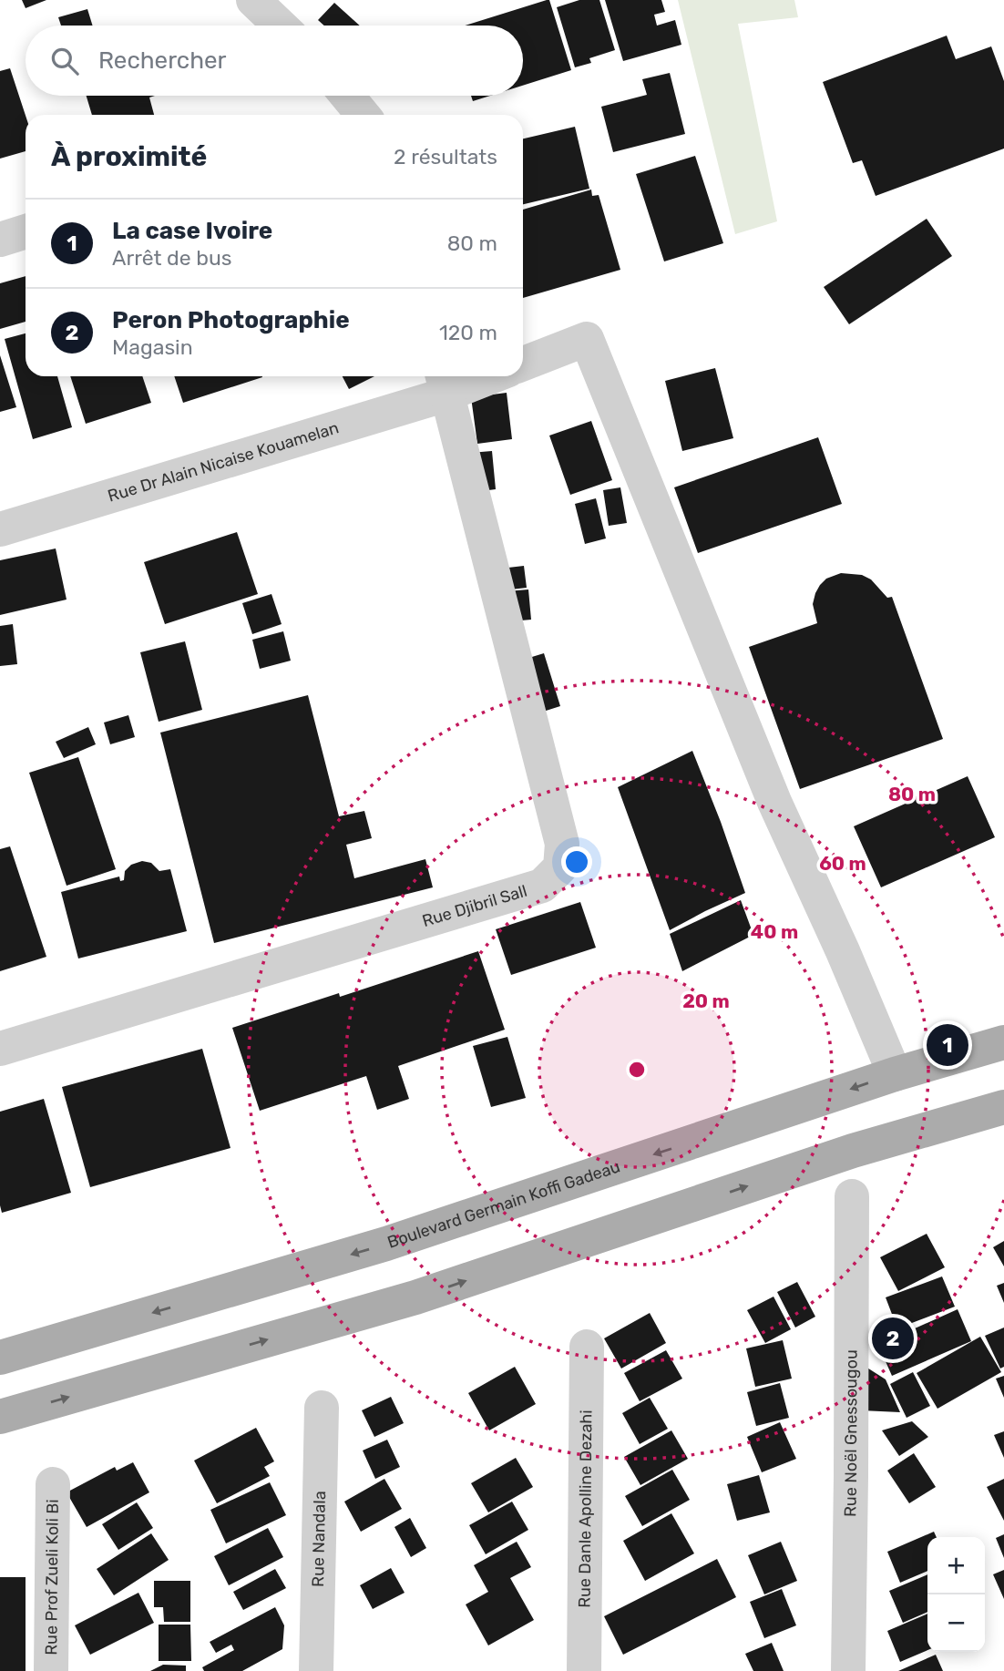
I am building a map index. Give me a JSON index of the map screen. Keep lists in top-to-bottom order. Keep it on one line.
{"streets":{"main road":["Boulevard Germain Koffi Gadeau"],"street":["Rue Dr Alain Nicaise Kouamelan","Rue Djibril Sall","Rue Noël Gnessougou","Rue Danle Apolline Dezahi","Rue Nandala","Rue Prof Zueli Koli Bi"]},"crossings":[["Rue Dr Alain Nicaise Kouamelan","Rue Djibril Sall"]],"page":{"search":"Rechercher","heading":["À proximité","2 résultats"],"list":[{"mark":"1","name":"La case Ivoire","note":"Arrêt de bus","value":"80 m"},{"mark":"2","name":"Peron Photographie","note":"Magasin","value":"120 m"}],"pins":["1","2"],"map_buttons":["+","−"]},"rings":["80 m","60 m","40 m","20 m"]}
